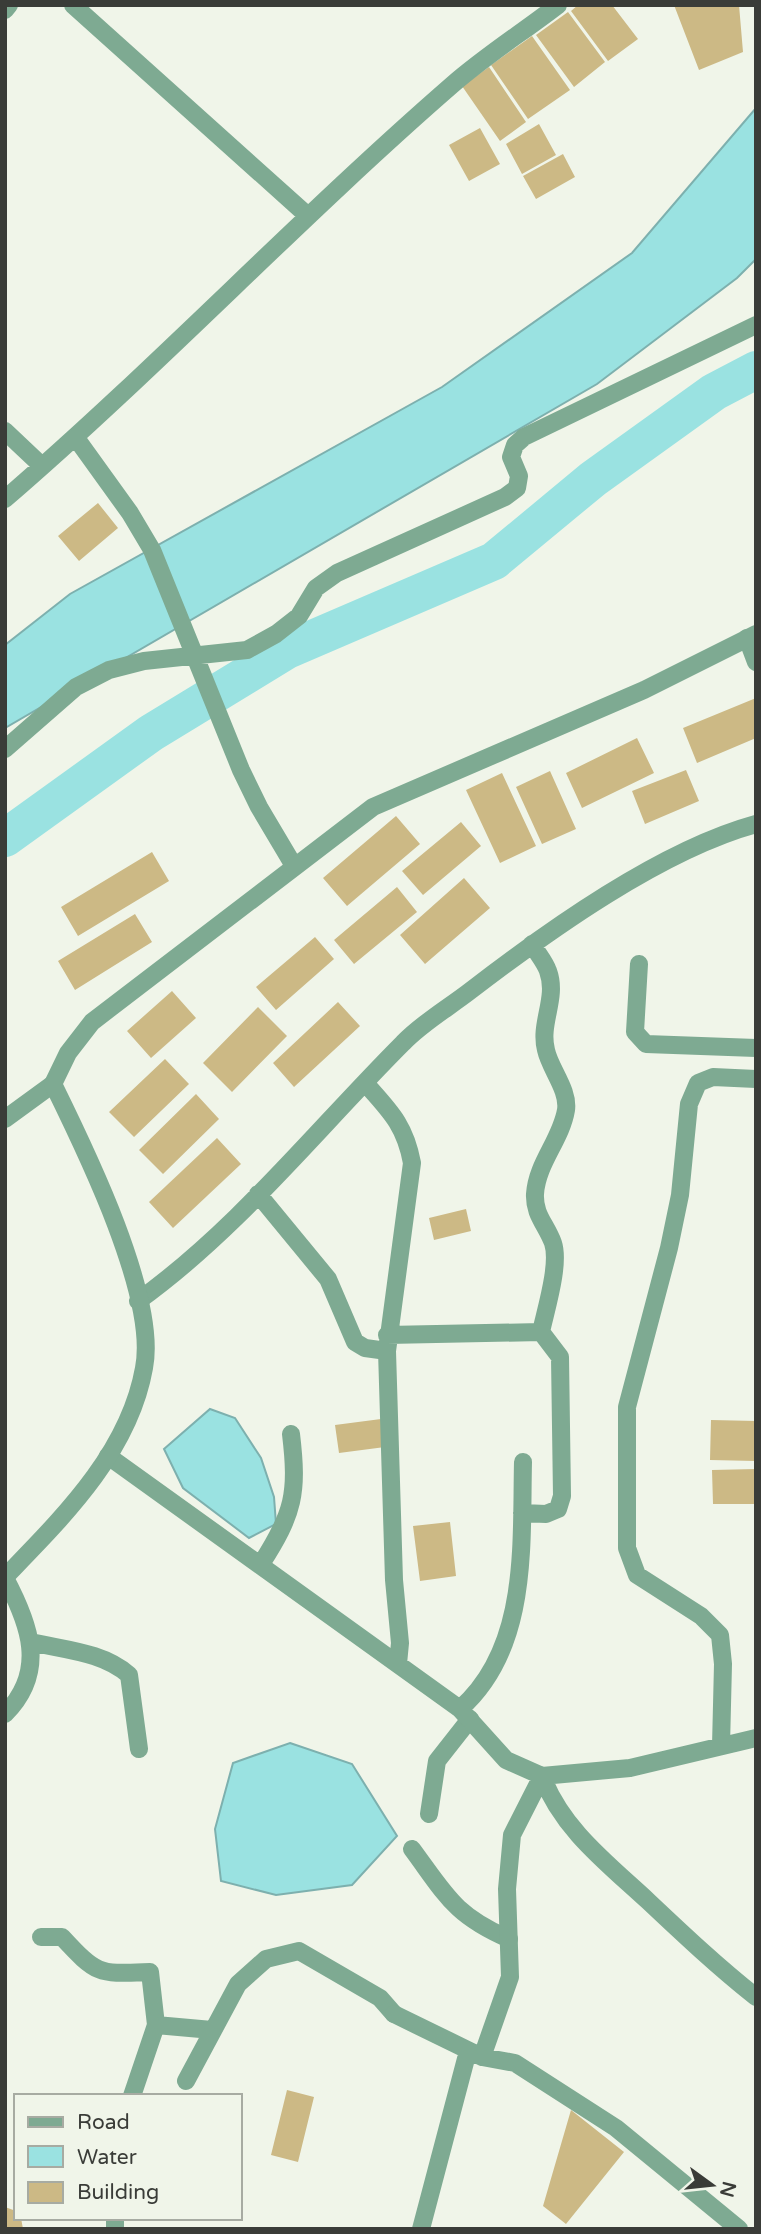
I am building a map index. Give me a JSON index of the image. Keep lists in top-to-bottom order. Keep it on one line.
{"legend":["Road","Water","Building"],"north":"right"}
